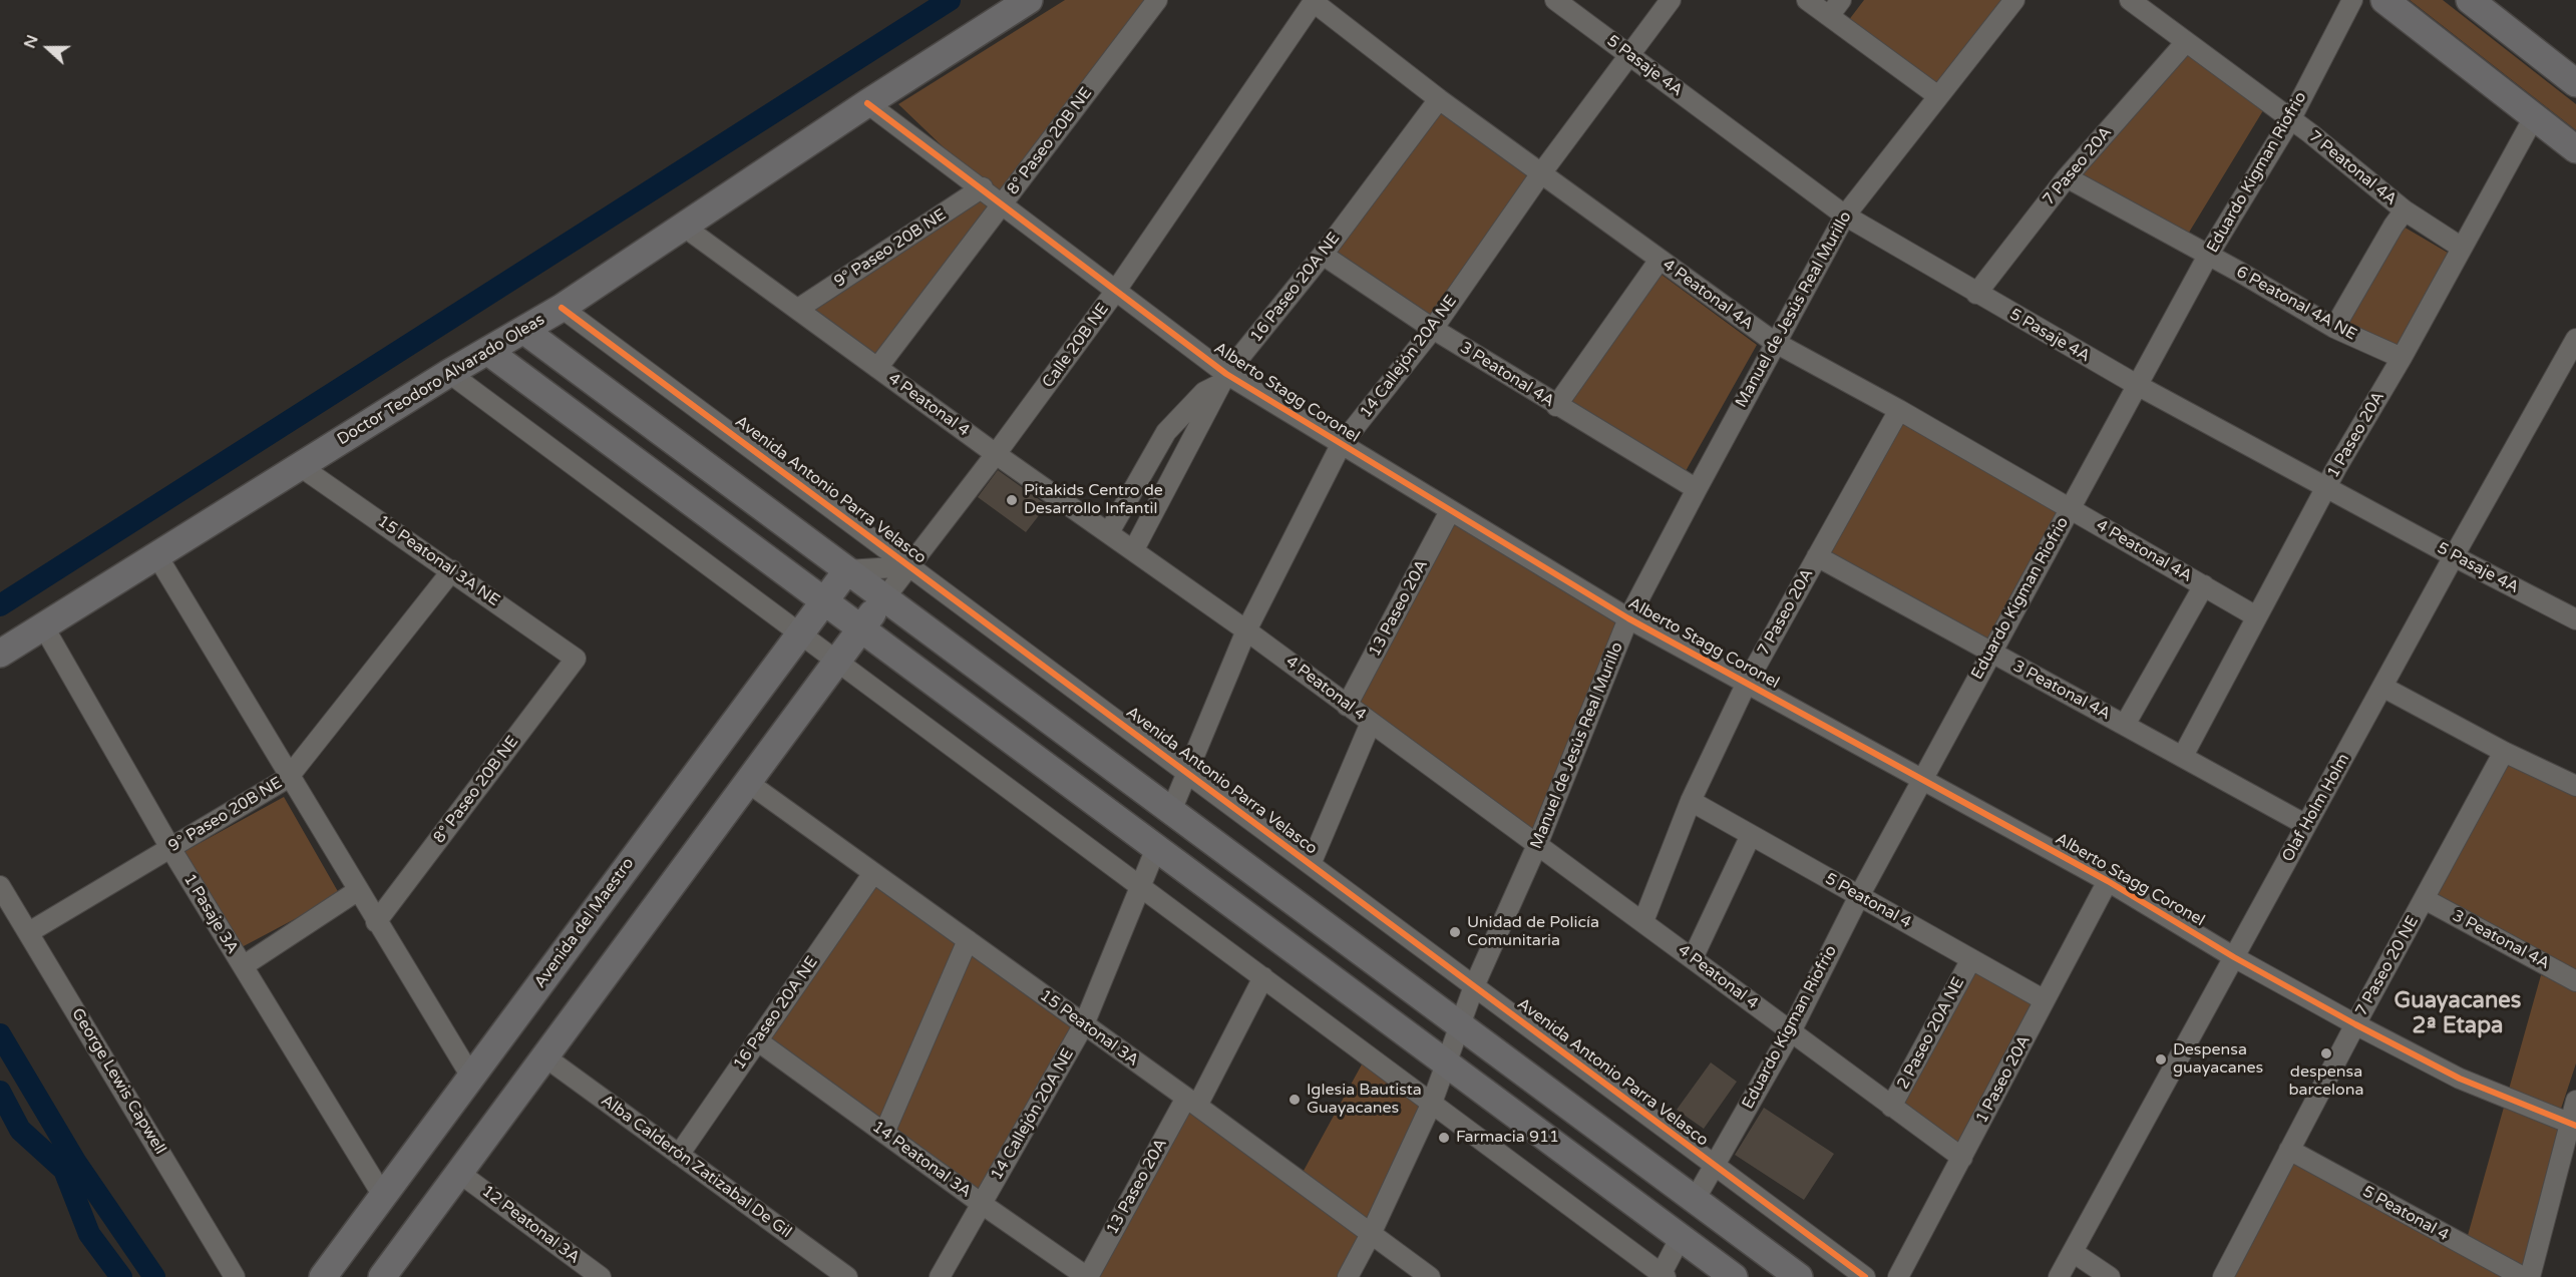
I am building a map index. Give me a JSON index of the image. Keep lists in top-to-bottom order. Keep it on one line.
{"streets":{"street":["5 Pasaje 4A","8° Paseo 20B NE","7 Paseo 20A","7 Peatonal 4A","Eduardo Kigman Riofrio","9° Paseo 20B NE","16 Paseo 20A NE","4 Peatonal 4A","6 Peatonal 4A NE","Manuel de Jesús Real Murillo","Calle 20B NE","14 Callejón 20A NE","3 Peatonal 4A","Doctor Teodoro Alvarado Oleas","Alberto Stagg Coronel","4 Peatonal 4","1 Paseo 20A","Avenida Antonio Parra Velasco","15 Peatonal 3A NE","13 Paseo 20A","Olaf Holm Holm","5 Peatonal 4","1 Pasaje 3A","Avenida del Maestro","7 Paseo 20 NE","15 Peatonal 3A","2 Paseo 20A NE","George Lewis Capwell","14 Peatonal 3A","Alba Calderón Zatizabal De Gil","12 Peatonal 3A"]},"crossings":[["5 Pasaje 4A","7 Paseo 20A"],["5 Pasaje 4A","Eduardo Kigman Riofrio"],["5 Pasaje 4A","Manuel de Jesús Real Murillo"],["5 Pasaje 4A","14 Callejón 20A NE"],["5 Pasaje 4A","1 Paseo 20A"],["5 Pasaje 4A","Olaf Holm Holm"],["8° Paseo 20B NE","Alberto Stagg Coronel"],["8° Paseo 20B NE","4 Peatonal 4"],["8° Paseo 20B NE","15 Peatonal 3A NE"],["7 Paseo 20A","7 Peatonal 4A"],["7 Paseo 20A","4 Peatonal 4A"],["7 Paseo 20A","6 Peatonal 4A NE"],["7 Paseo 20A","3 Peatonal 4A"],["7 Paseo 20A","Alberto Stagg Coronel"],["7 Paseo 20A","4 Peatonal 4"],["7 Paseo 20A","5 Peatonal 4"],["7 Peatonal 4A","Eduardo Kigman Riofrio"],["7 Peatonal 4A","1 Paseo 20A"],["Eduardo Kigman Riofrio","4 Peatonal 4A"],["Eduardo Kigman Riofrio","6 Peatonal 4A NE"],["Eduardo Kigman Riofrio","3 Peatonal 4A"],["Eduardo Kigman Riofrio","Alberto Stagg Coronel"],["Eduardo Kigman Riofrio","4 Peatonal 4"],["Eduardo Kigman Riofrio","Avenida Antonio Parra Velasco"],["Eduardo Kigman Riofrio","5 Peatonal 4"],["9° Paseo 20B NE","Alberto Stagg Coronel"],["9° Paseo 20B NE","4 Peatonal 4"],["9° Paseo 20B NE","15 Peatonal 3A NE"],["9° Paseo 20B NE","1 Pasaje 3A"],["9° Paseo 20B NE","George Lewis Capwell"],["16 Paseo 20A NE","4 Peatonal 4A"],["16 Paseo 20A NE","3 Peatonal 4A"],["16 Paseo 20A NE","Alberto Stagg Coronel"],["16 Paseo 20A NE","4 Peatonal 4"],["16 Paseo 20A NE","15 Peatonal 3A"],["16 Paseo 20A NE","14 Peatonal 3A"],["16 Paseo 20A NE","Alba Calderón Zatizabal De Gil"],["4 Peatonal 4A","Manuel de Jesús Real Murillo"],["4 Peatonal 4A","Calle 20B NE"],["4 Peatonal 4A","14 Callejón 20A NE"],["4 Peatonal 4A","1 Paseo 20A"],["6 Peatonal 4A NE","1 Paseo 20A"],["Manuel de Jesús Real Murillo","3 Peatonal 4A"],["Manuel de Jesús Real Murillo","Alberto Stagg Coronel"],["Manuel de Jesús Real Murillo","4 Peatonal 4"],["Manuel de Jesús Real Murillo","Avenida Antonio Parra Velasco"],["Manuel de Jesús Real Murillo","15 Peatonal 3A"],["Calle 20B NE","Alberto Stagg Coronel"],["Calle 20B NE","4 Peatonal 4"],["Calle 20B NE","Avenida Antonio Parra Velasco"],["14 Callejón 20A NE","3 Peatonal 4A"],["14 Callejón 20A NE","Alberto Stagg Coronel"],["14 Callejón 20A NE","4 Peatonal 4"],["14 Callejón 20A NE","Avenida Antonio Parra Velasco"],["14 Callejón 20A NE","15 Peatonal 3A"],["14 Callejón 20A NE","14 Peatonal 3A"],["3 Peatonal 4A","1 Paseo 20A"],["3 Peatonal 4A","Olaf Holm Holm"],["3 Peatonal 4A","7 Paseo 20 NE"],["Doctor Teodoro Alvarado Oleas","Alberto Stagg Coronel"],["Doctor Teodoro Alvarado Oleas","4 Peatonal 4"],["Doctor Teodoro Alvarado Oleas","Avenida Antonio Parra Velasco"],["Doctor Teodoro Alvarado Oleas","15 Peatonal 3A NE"],["Doctor Teodoro Alvarado Oleas","1 Pasaje 3A"],["Alberto Stagg Coronel","1 Paseo 20A"],["Alberto Stagg Coronel","13 Paseo 20A"],["Alberto Stagg Coronel","Olaf Holm Holm"],["Alberto Stagg Coronel","7 Paseo 20 NE"],["4 Peatonal 4","1 Paseo 20A"],["4 Peatonal 4","13 Paseo 20A"],["4 Peatonal 4","2 Paseo 20A NE"],["1 Paseo 20A","5 Peatonal 4"],["13 Paseo 20A","15 Peatonal 3A"],["13 Paseo 20A","14 Peatonal 3A"],["5 Peatonal 4","7 Paseo 20 NE"],["5 Peatonal 4","2 Paseo 20A NE"],["1 Pasaje 3A","Avenida del Maestro"]],"districts":["Guayacanes 2ª Etapa"],"places":["Pitakids Centro de Desarrollo Infantil","Unidad de Policía Comunitaria","despensa barcelona","Despensa guayacanes","Iglesia Bautista Guayacanes","Farmacia 911"],"north":"left"}
